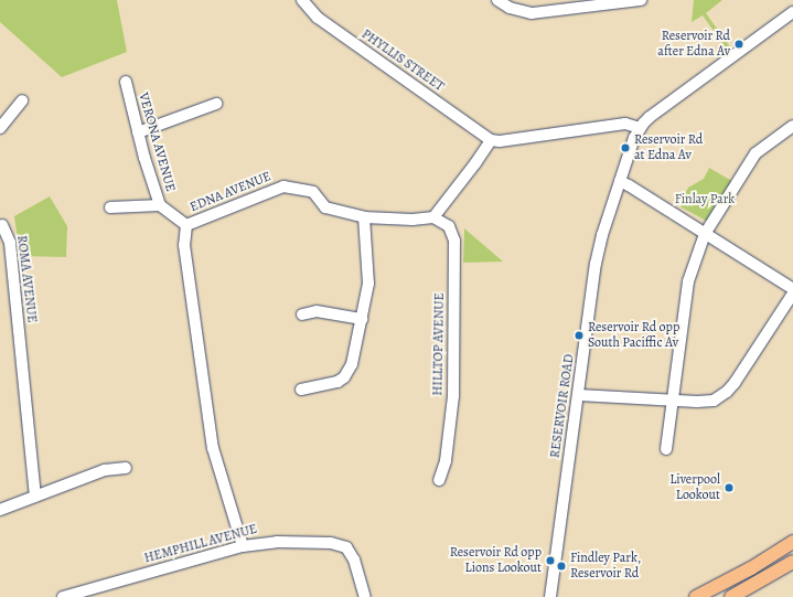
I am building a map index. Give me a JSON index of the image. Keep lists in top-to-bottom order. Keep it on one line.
{"streets":{"street":["PHYLLIS STREET","VERONA AVENUE","EDNA AVENUE","ROMA AVENUE","HILLTOP AVENUE","RESERVOIR ROAD","HEMPHILL AVENUE"]},"crossings":[["VERONA AVENUE","EDNA AVENUE"],["EDNA AVENUE","HILLTOP AVENUE"],["EDNA AVENUE","HEMPHILL AVENUE"]],"parks":["Finlay Park"],"places":["Reservoir Rd after Edna Av","Reservoir Rd at Edna Av","Reservoir Rd opp South Paciffic Av","Liverpool Lookout","Reservoir Rd opp Lions Lookout","Findley Park, Reservoir Rd"]}
